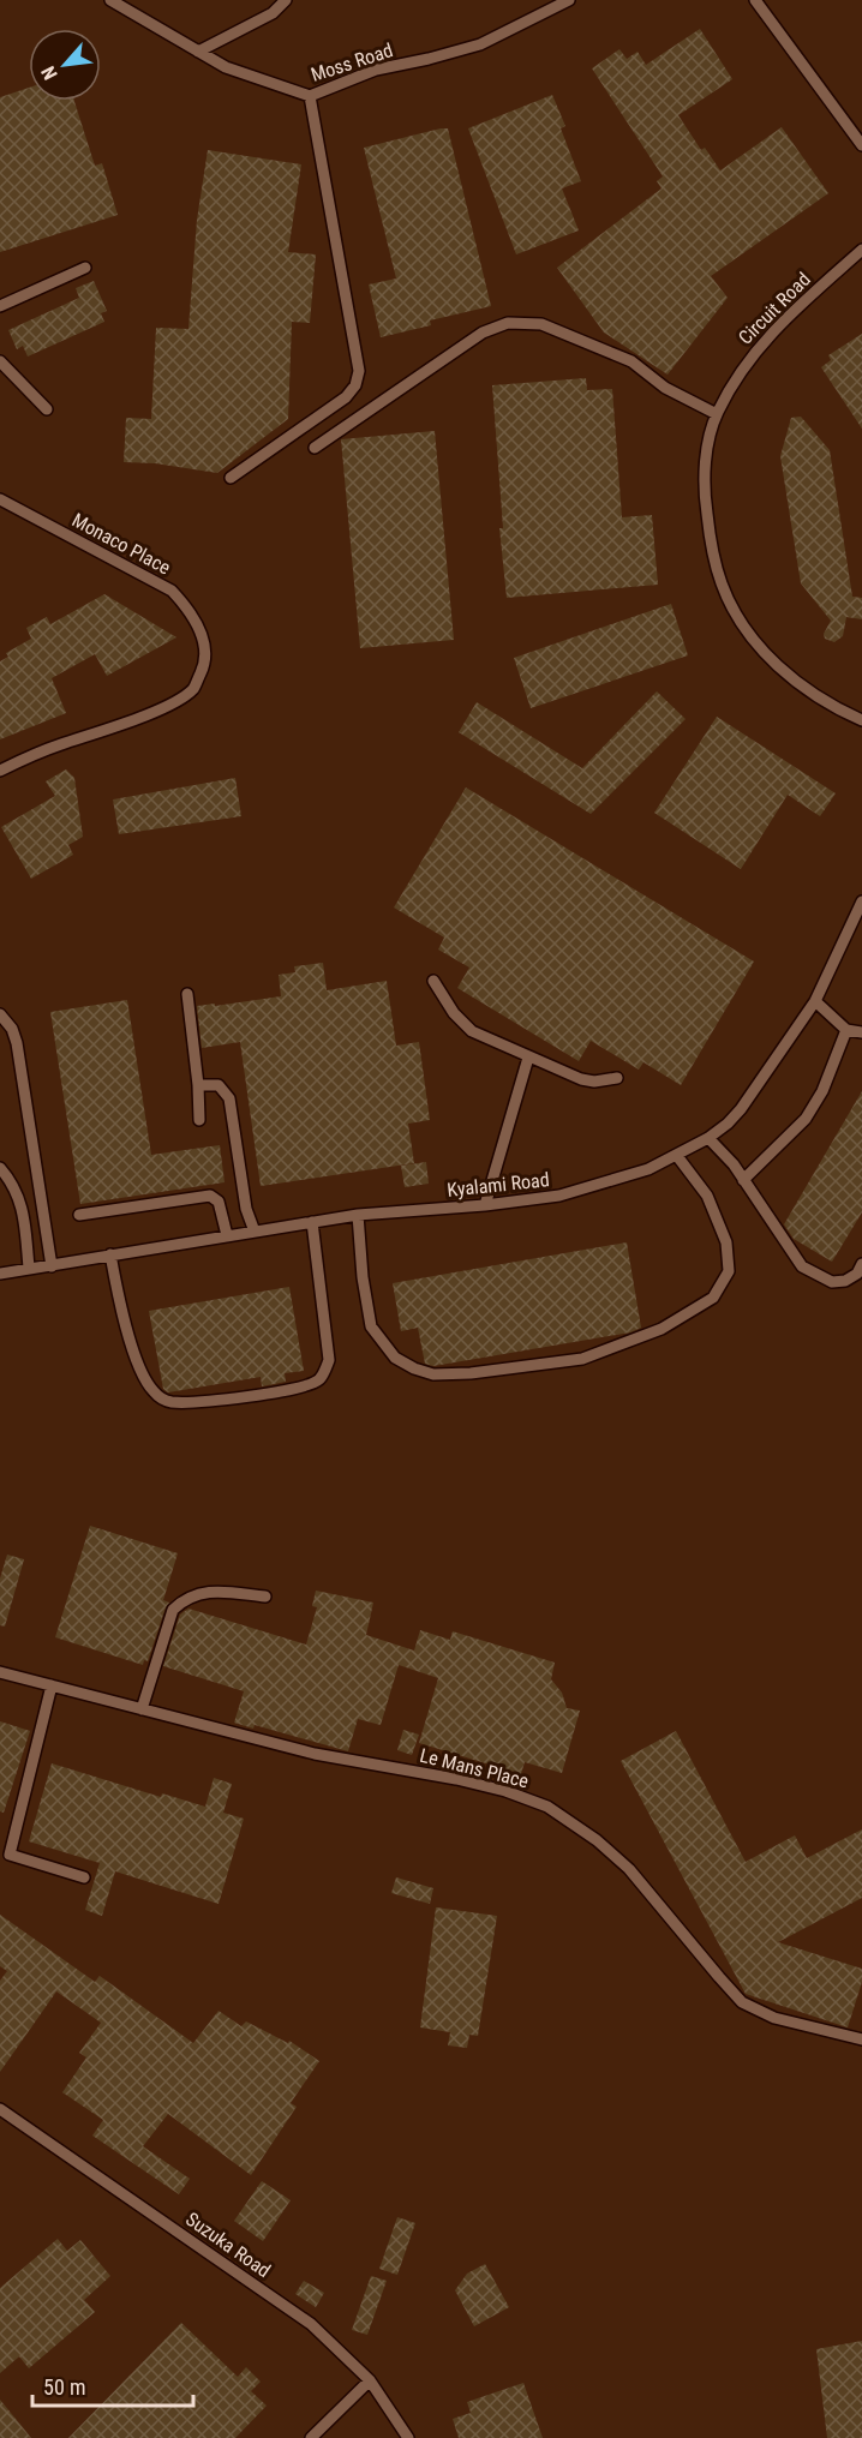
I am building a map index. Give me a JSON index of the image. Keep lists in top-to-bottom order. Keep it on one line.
{"streets":{"lane":["Moss Road","Circuit Road","Monaco Place","Kyalami Road","Le Mans Place","Suzuka Road"]},"scale_bar":"50 m","north":"bottom left"}
